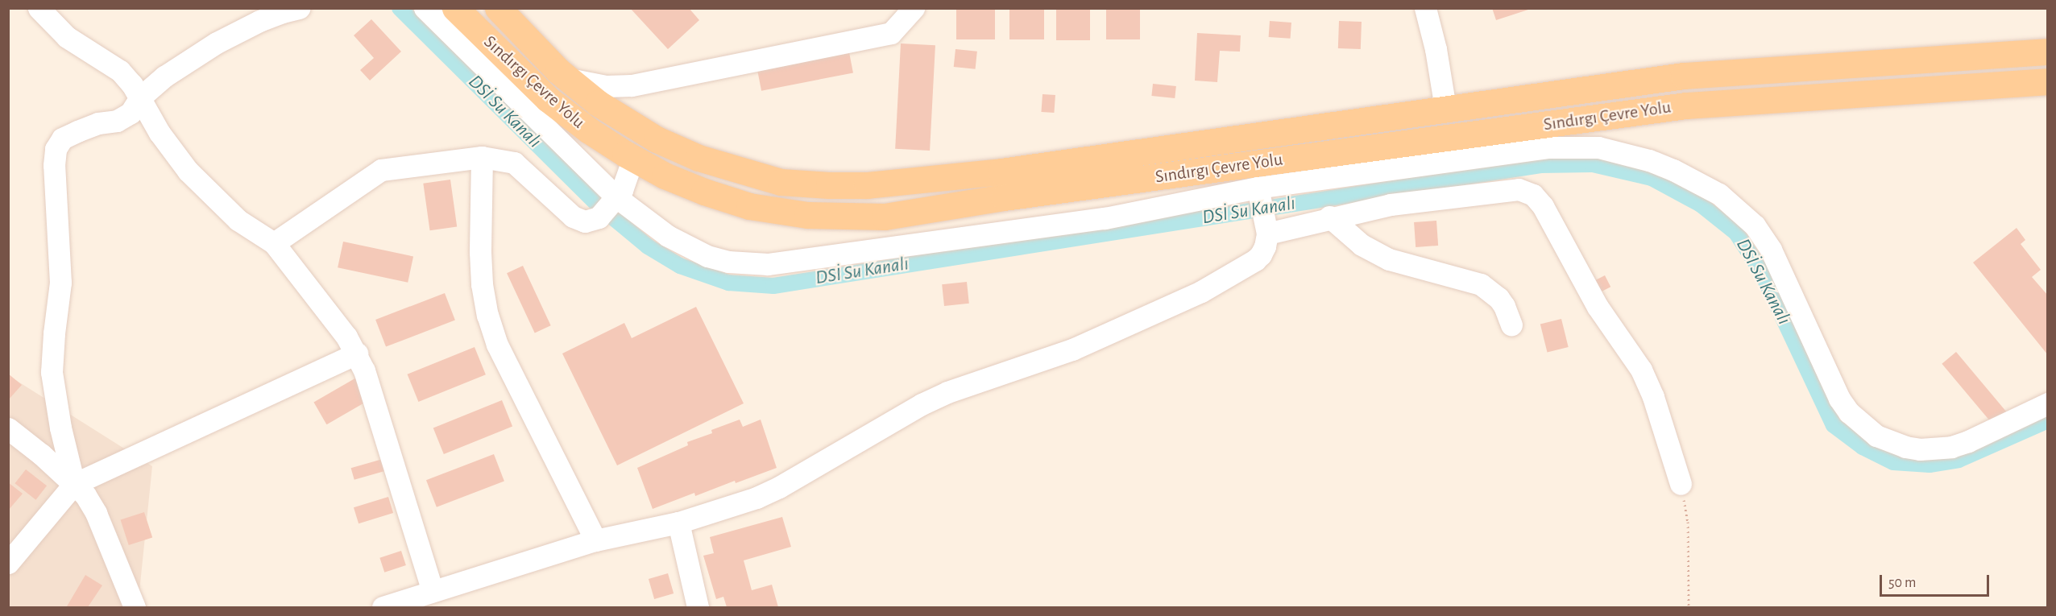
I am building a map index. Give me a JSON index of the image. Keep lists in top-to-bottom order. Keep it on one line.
{"streets":{"main road":["Sındırgı Çevre Yolu"]},"water":["DSİ Su Kanalı"],"scale_bar":"50 m"}
